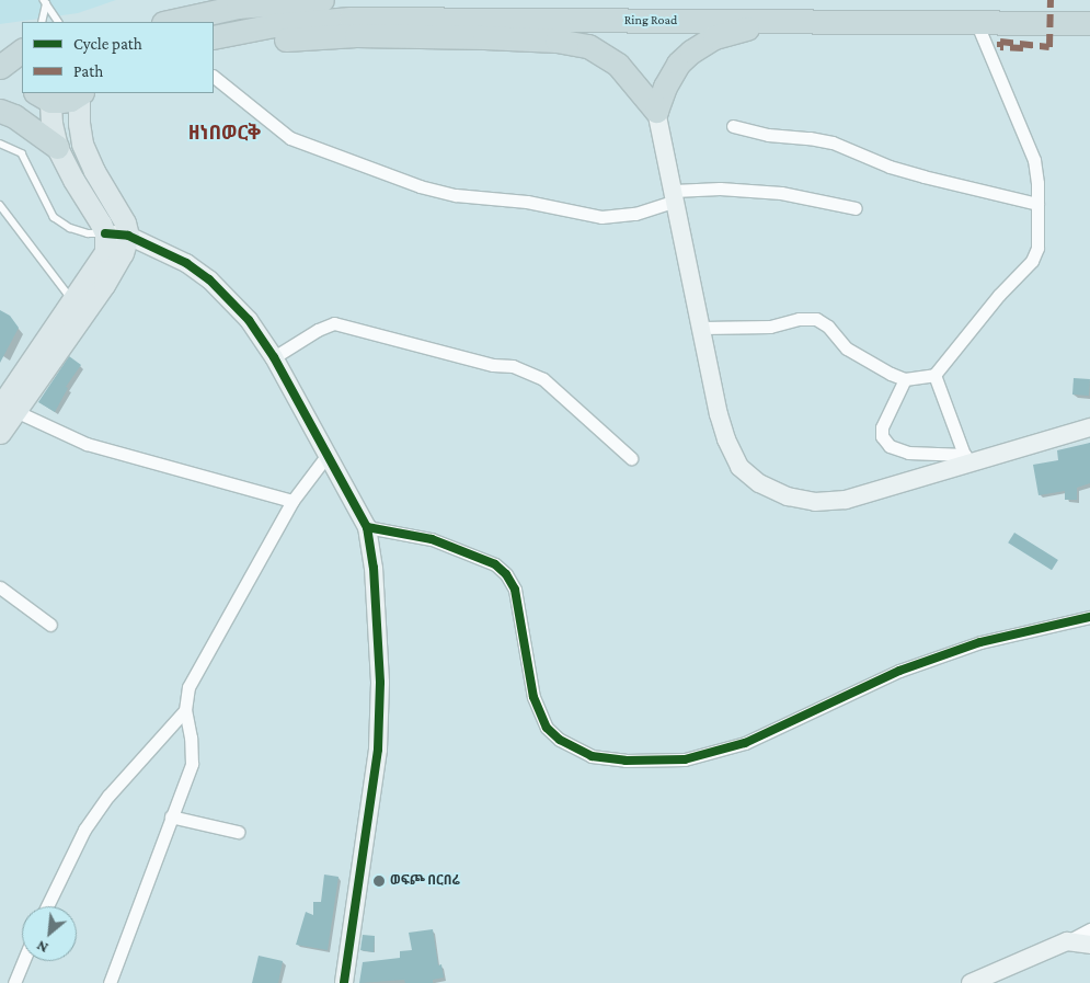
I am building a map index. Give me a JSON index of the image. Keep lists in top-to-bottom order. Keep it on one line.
{"streets":{"highway":["Ring Road"]},"districts":["ዘነበወርቅ"],"places":["ወፍጮ በርበሬ"],"legend":["Cycle path","Path"],"north":"bottom left"}
